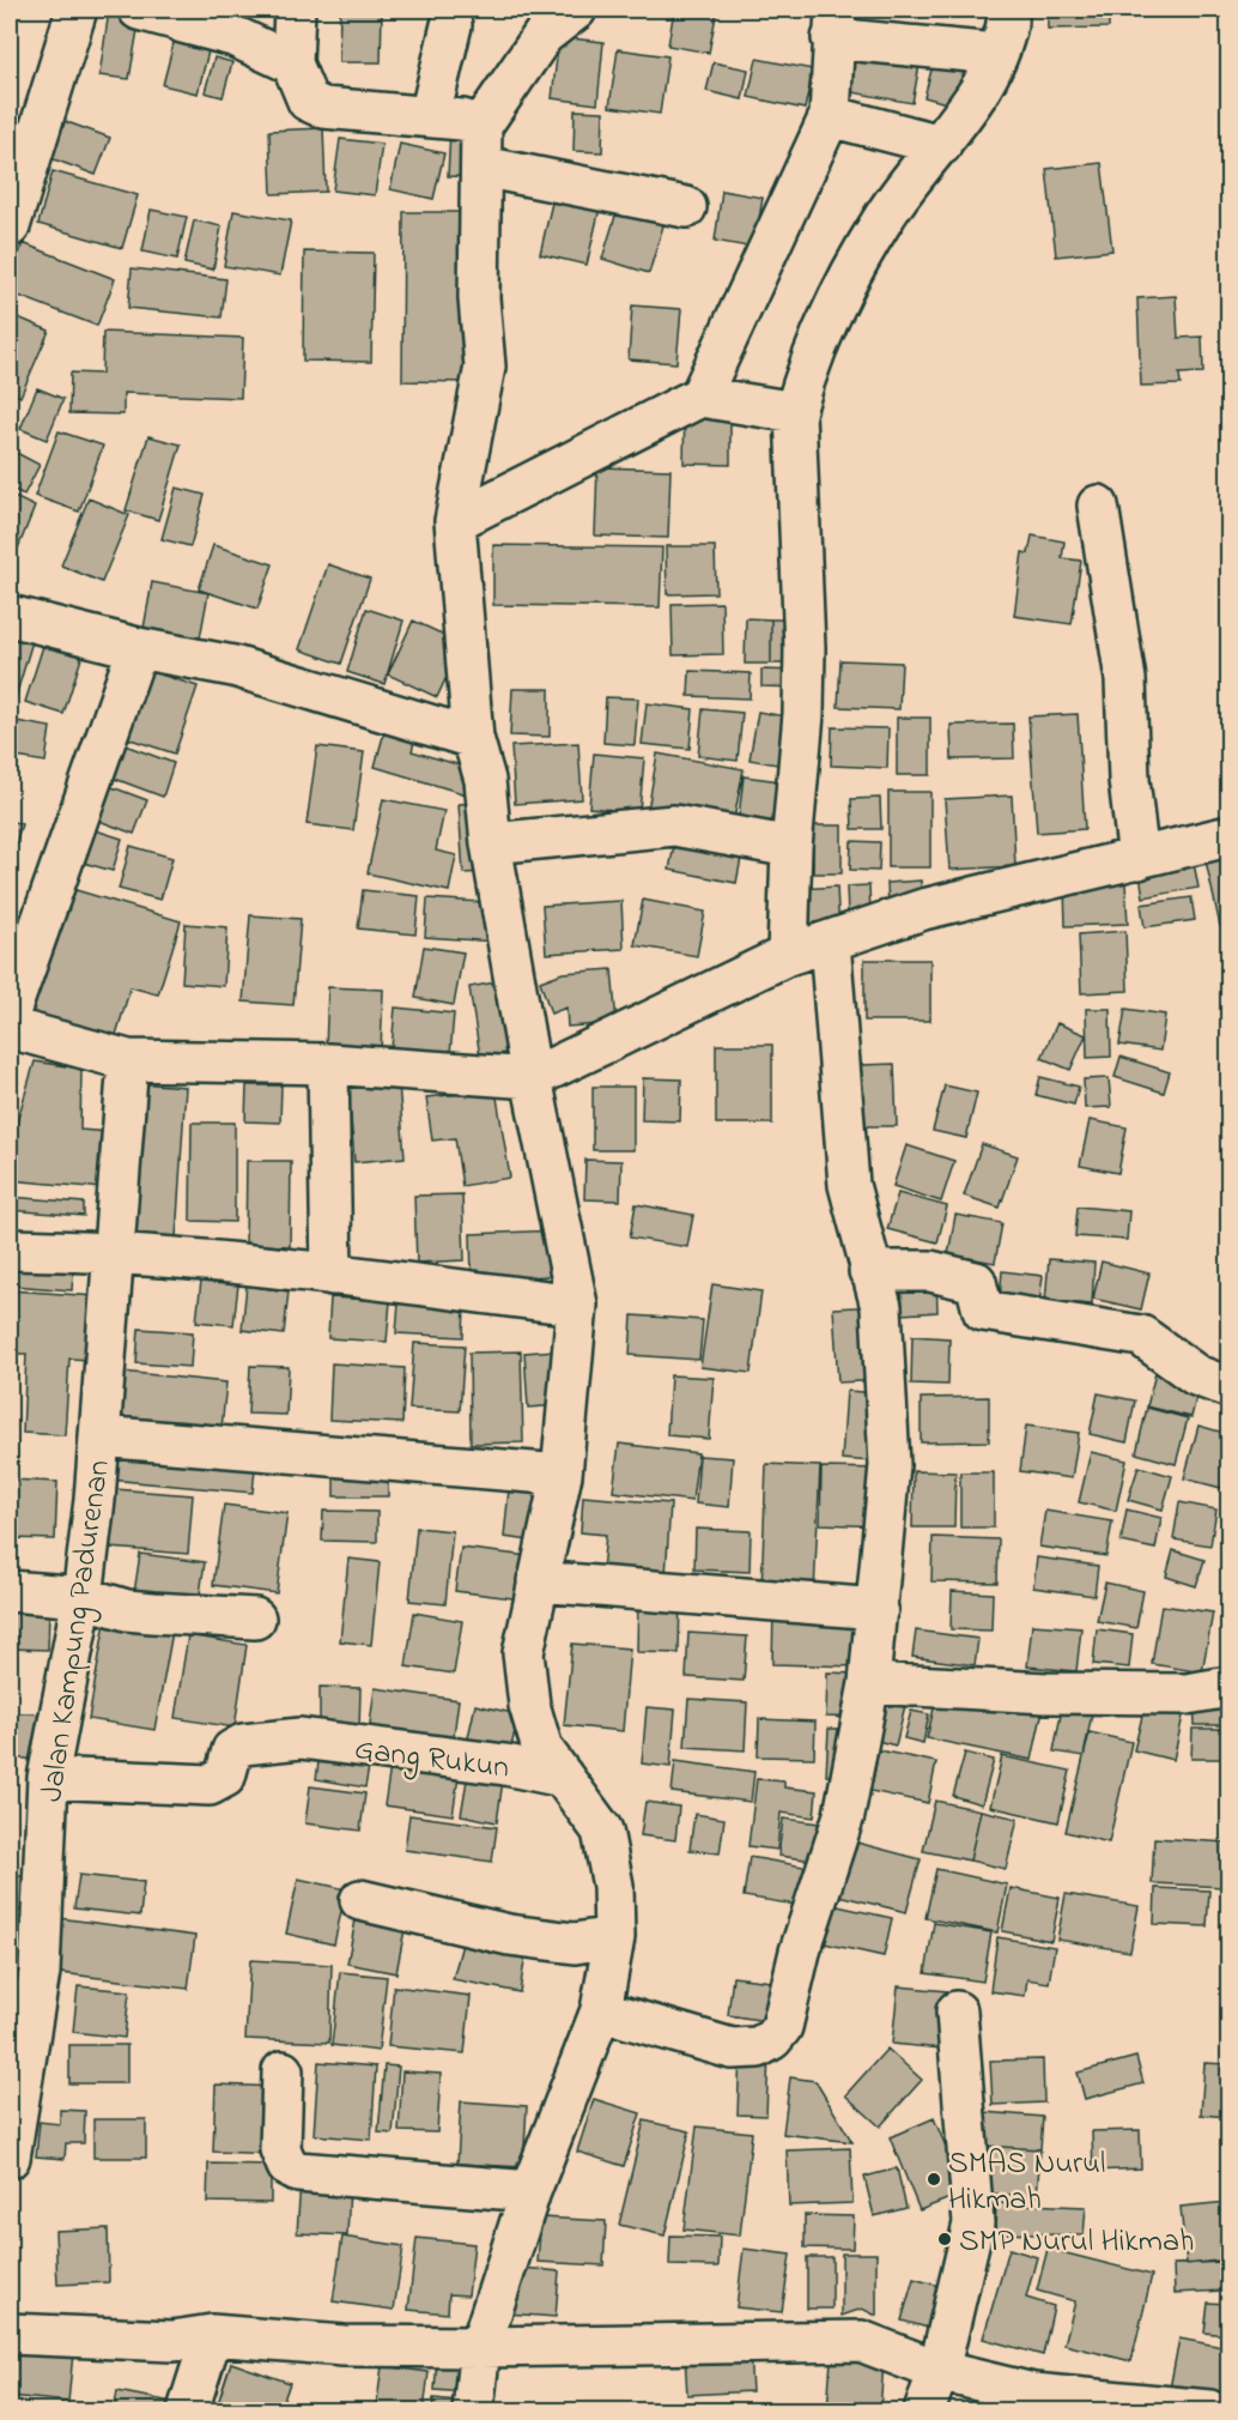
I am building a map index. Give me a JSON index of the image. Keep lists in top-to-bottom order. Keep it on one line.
{"streets":{"street":["Jalan Kampung Padurenan","Gang Rukun"]},"crossings":[["Jalan Kampung Padurenan","Gang Rukun"]],"places":["SMAS Nurul Hikmah","SMP Nurul Hikmah"]}
